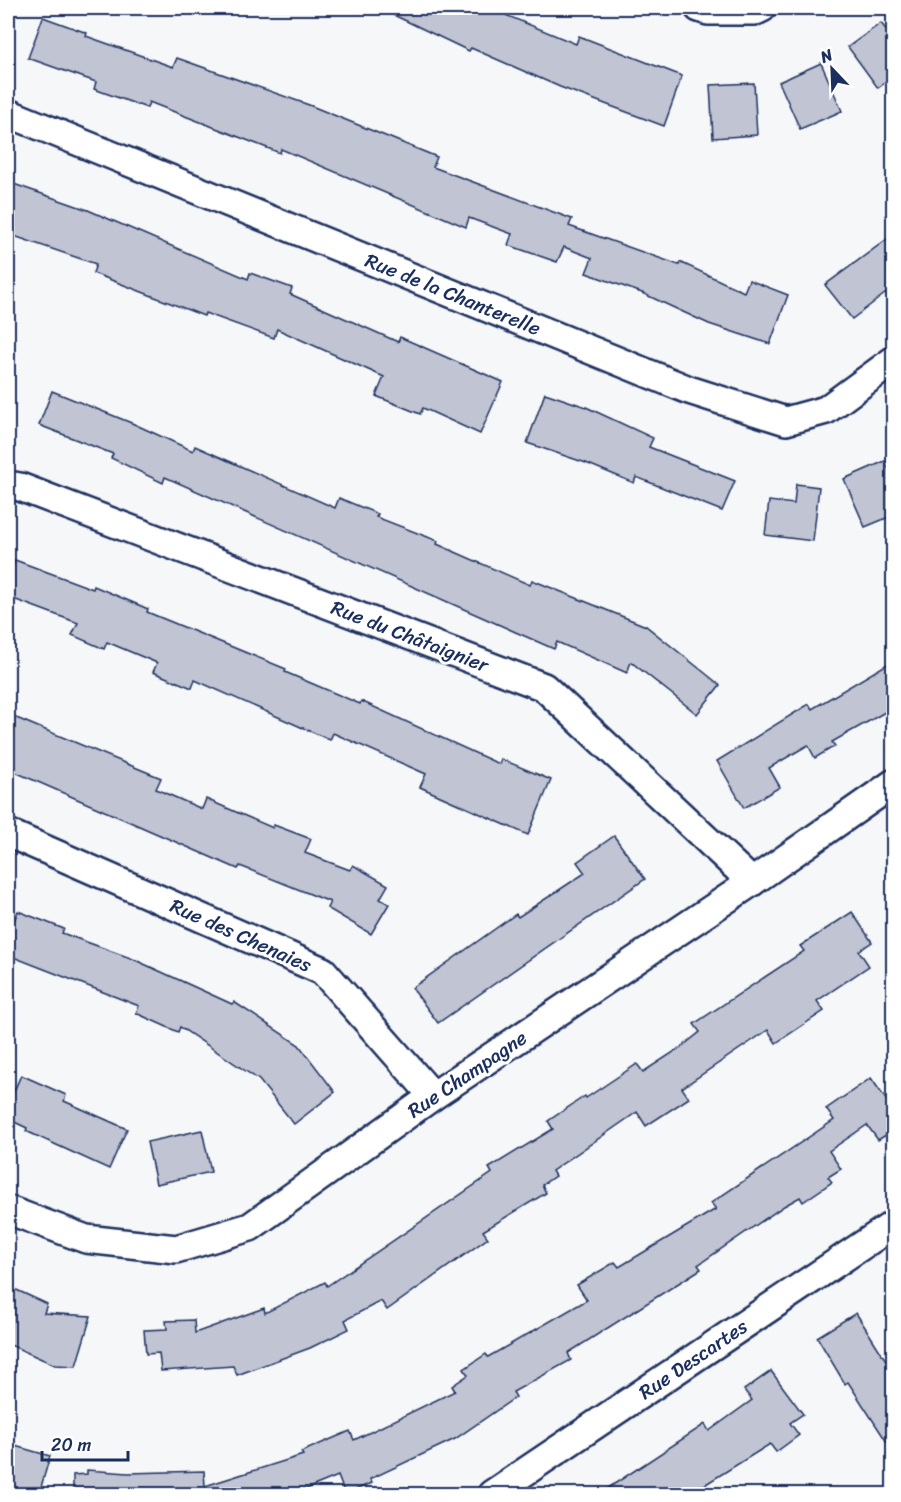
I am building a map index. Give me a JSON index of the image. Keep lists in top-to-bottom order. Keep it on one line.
{"streets":{"street":["Rue de la Chanterelle","Rue du Châtaignier","Rue des Chenaies","Rue Champagne","Rue Descartes"]},"crossings":[["Rue du Châtaignier","Rue Champagne"],["Rue des Chenaies","Rue Champagne"]],"scale_bar":"20 m","north":"top left"}
